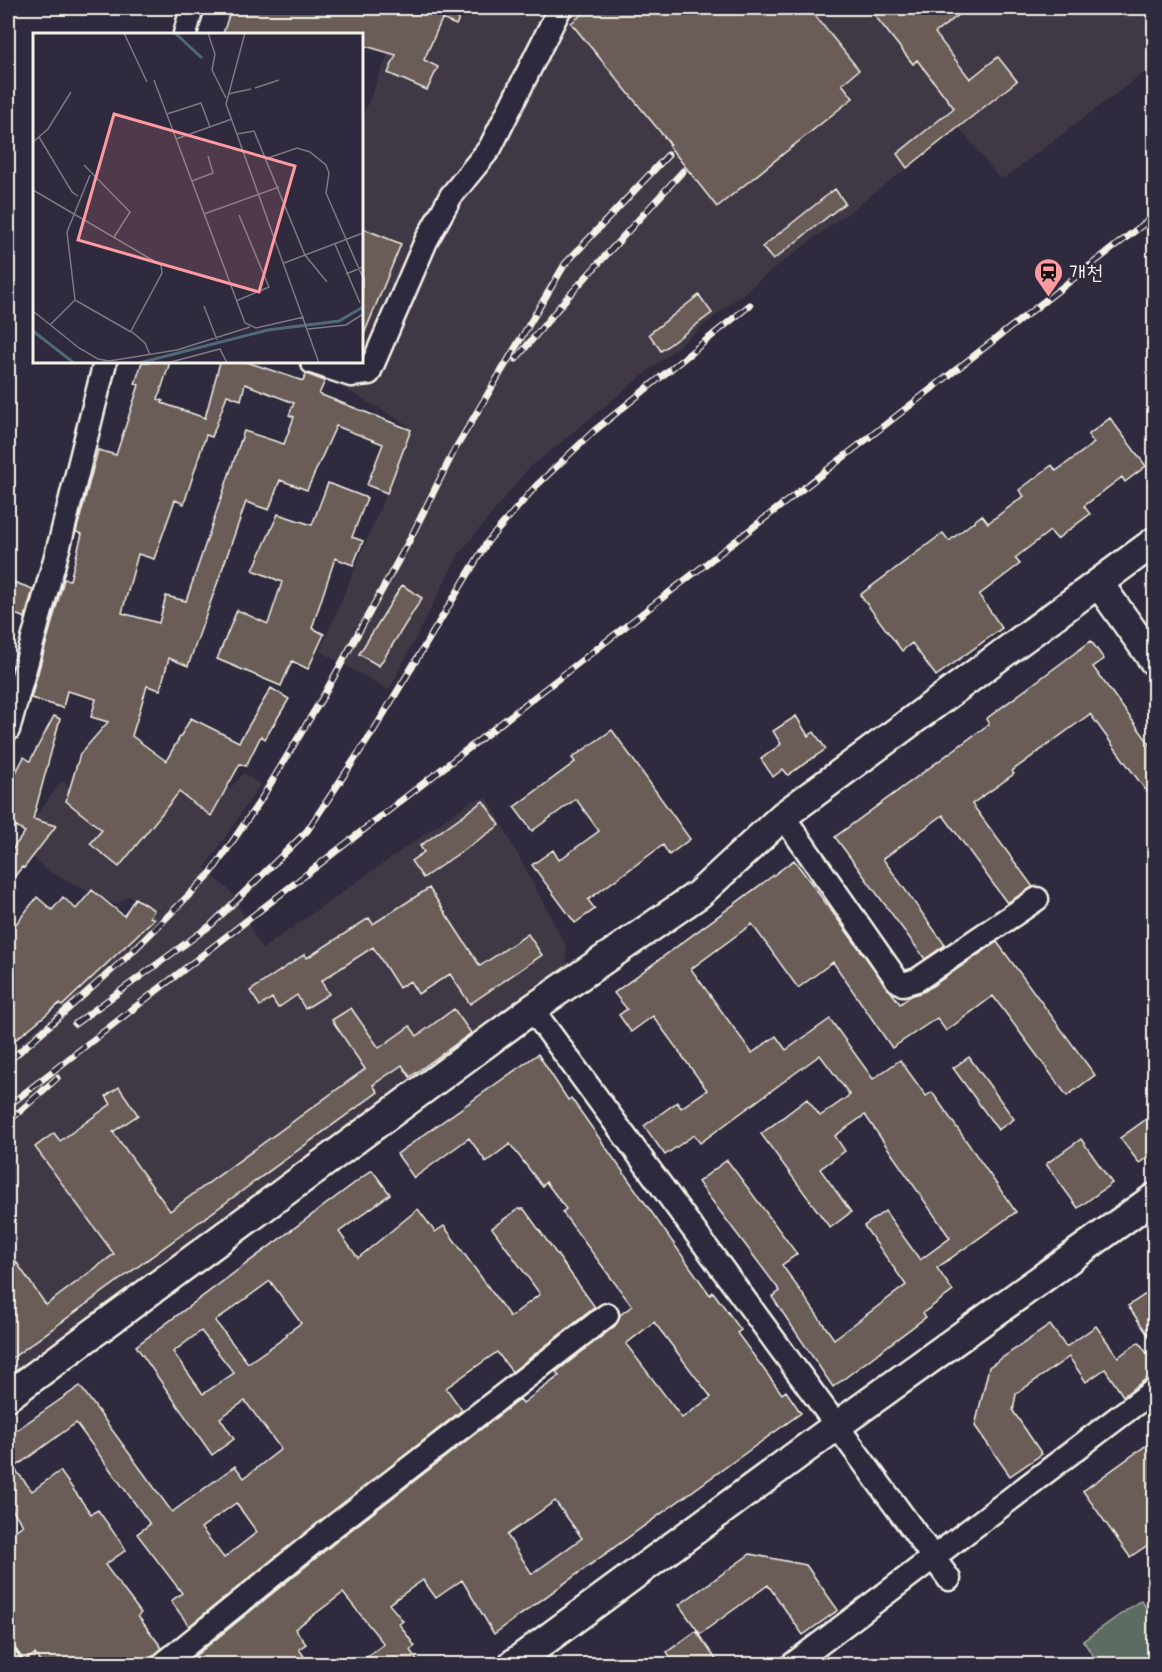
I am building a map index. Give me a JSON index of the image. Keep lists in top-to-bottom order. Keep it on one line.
{"places":{"station":["개천"]}}
